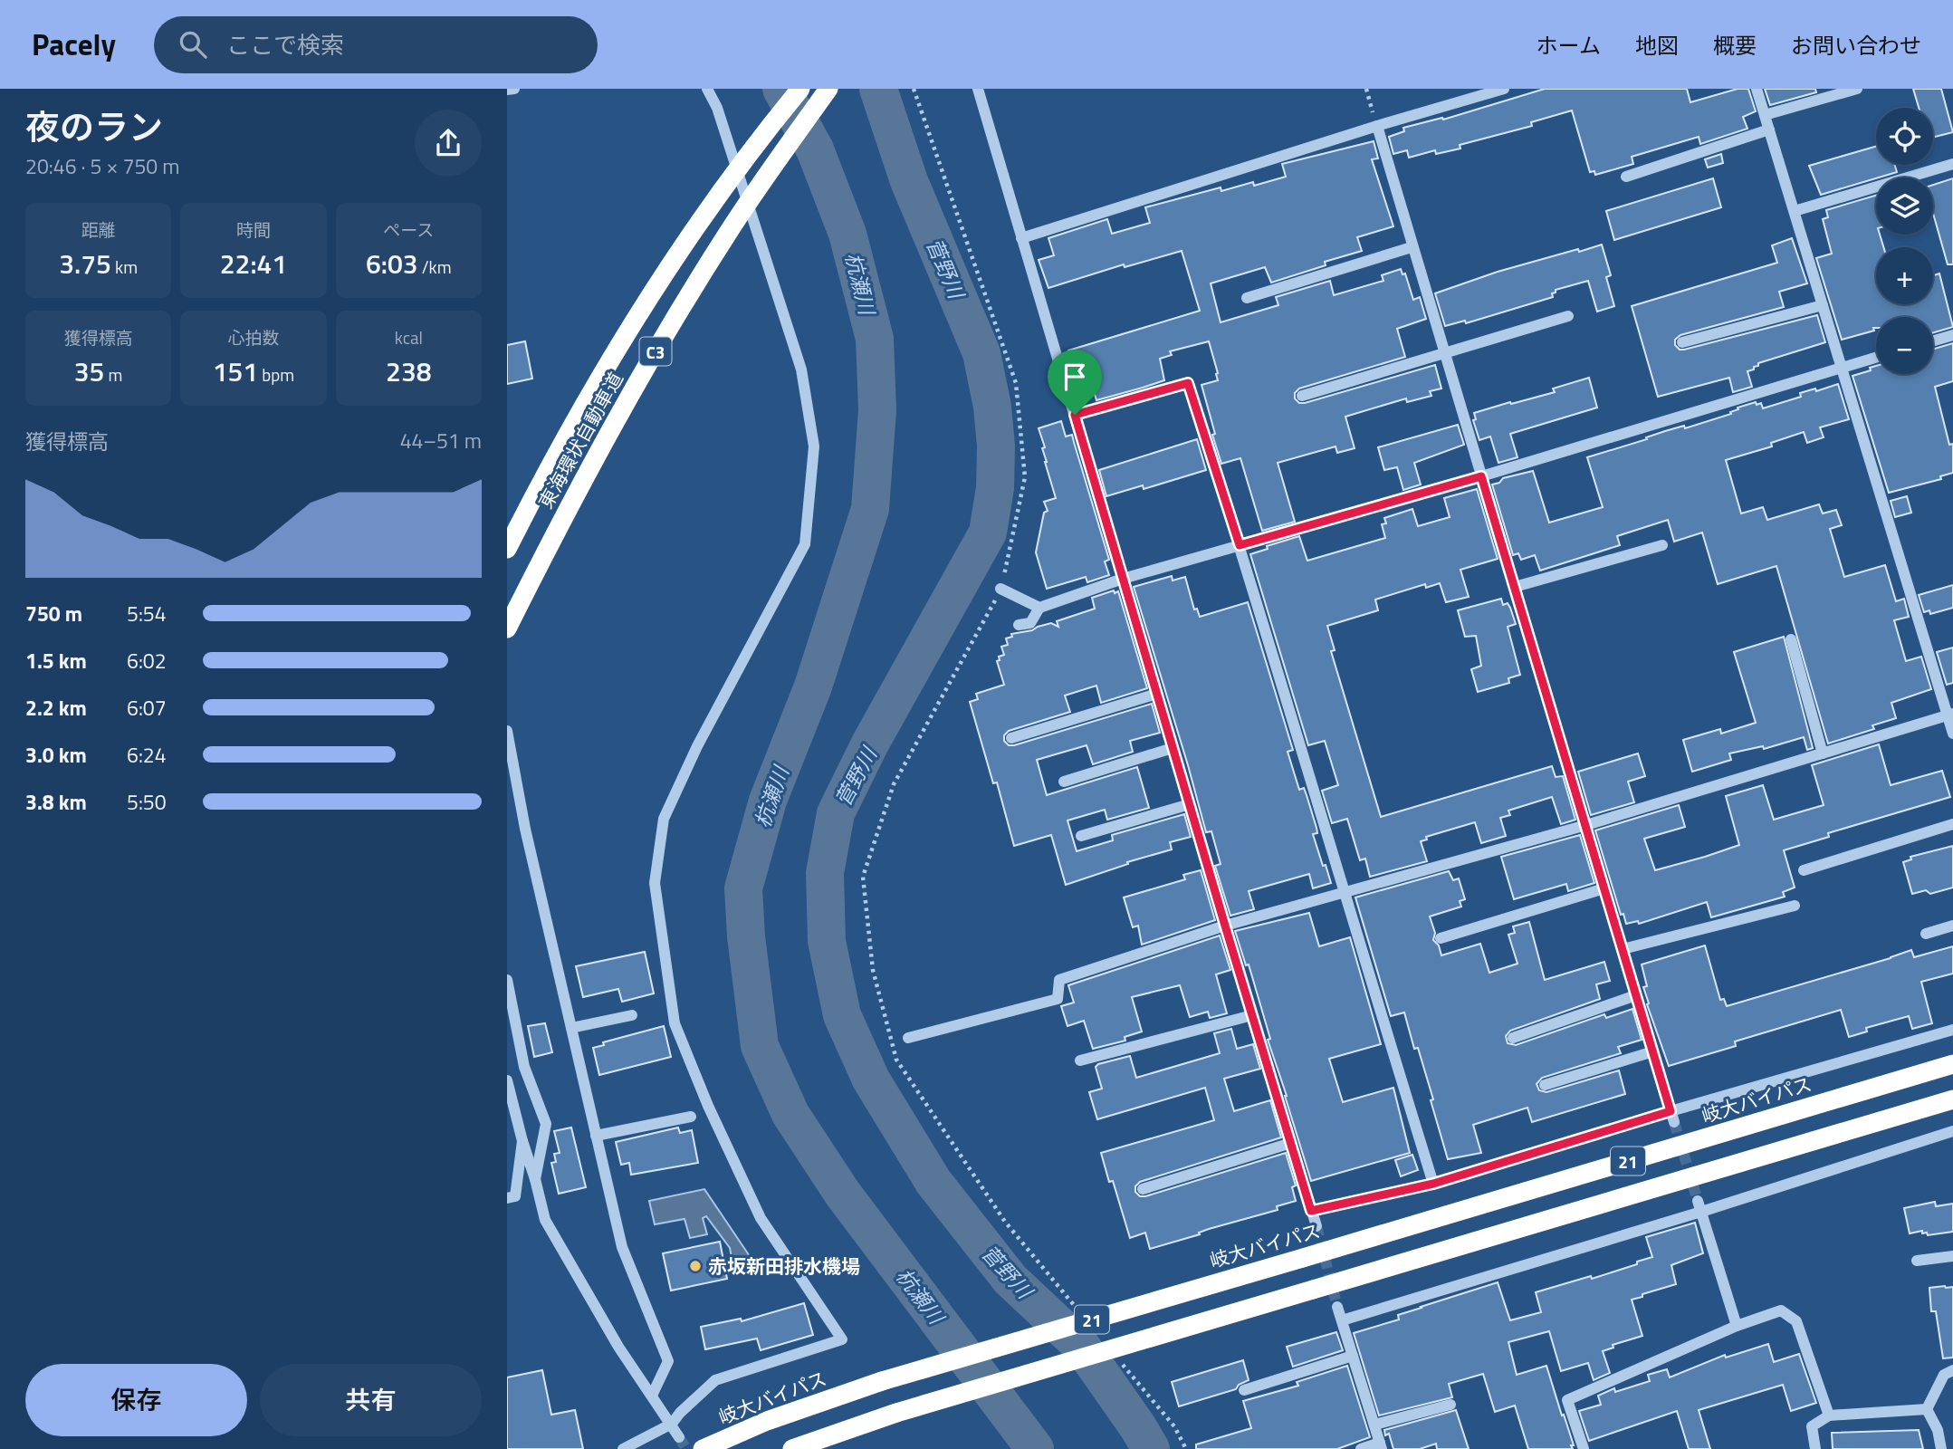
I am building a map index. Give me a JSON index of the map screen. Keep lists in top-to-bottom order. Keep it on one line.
{"streets":{"highway":["C3","東海環状自動車道","岐大バイパス","21"]},"water":["菅野川","杭瀬川"],"places":["赤坂新田排水機場"],"page":{"header":"Pacely","search":"ここで検索","nav":["ホーム","地図","概要","お問い合わせ"],"heading":["夜のラン","20:46 · 5 × 750 m"],"map_buttons":["+","−"],"stats":[["距離","3.75 km"],["時間","22:41"],["ペース","6:03 /km"],["獲得標高","35 m"],["心拍数","151 bpm"],["kcal","238"]],"chart":["獲得標高","44–51 m"],"list":[{"name":"750 m","note":"5:54"},{"name":"1.5 km","note":"6:02"},{"name":"2.2 km","note":"6:07"},{"name":"3.0 km","note":"6:24"},{"name":"3.8 km","note":"5:50"}],"buttons":["保存","共有"]}}
